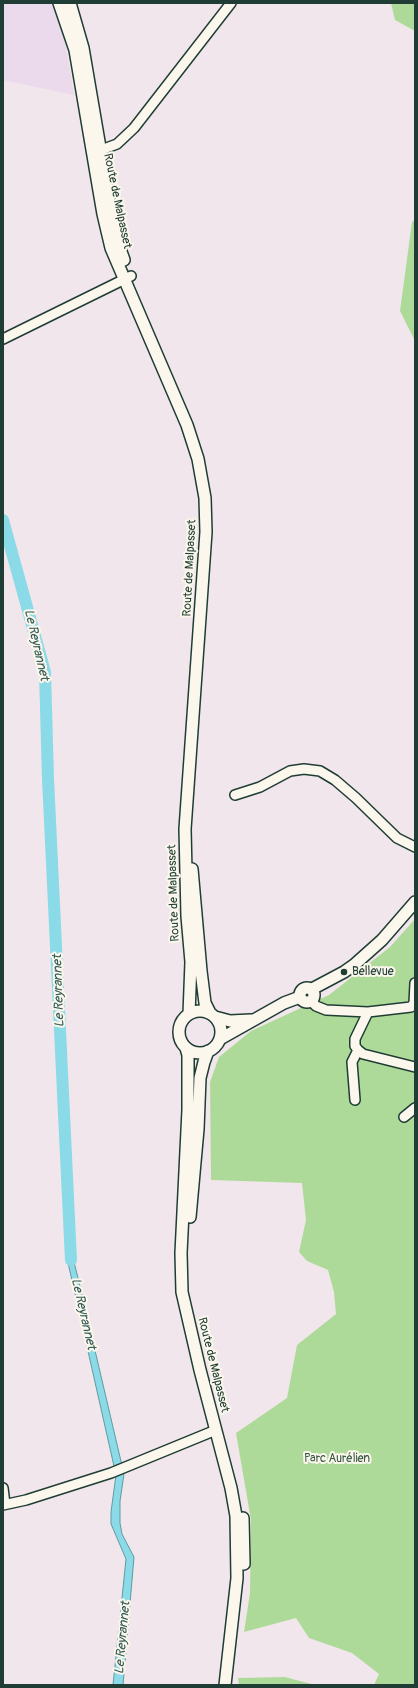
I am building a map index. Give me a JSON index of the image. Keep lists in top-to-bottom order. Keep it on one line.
{"streets":{"main road":["Route de Malpasset"]},"water":["Le Reyrannet"],"parks":["Parc Aurélien"],"places":["Bellevue"]}
